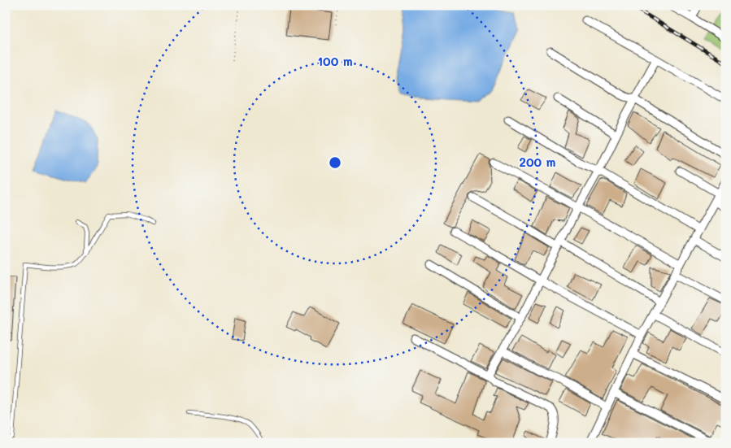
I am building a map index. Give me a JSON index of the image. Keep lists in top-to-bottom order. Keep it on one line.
{"rings":["100 m","200 m"]}
